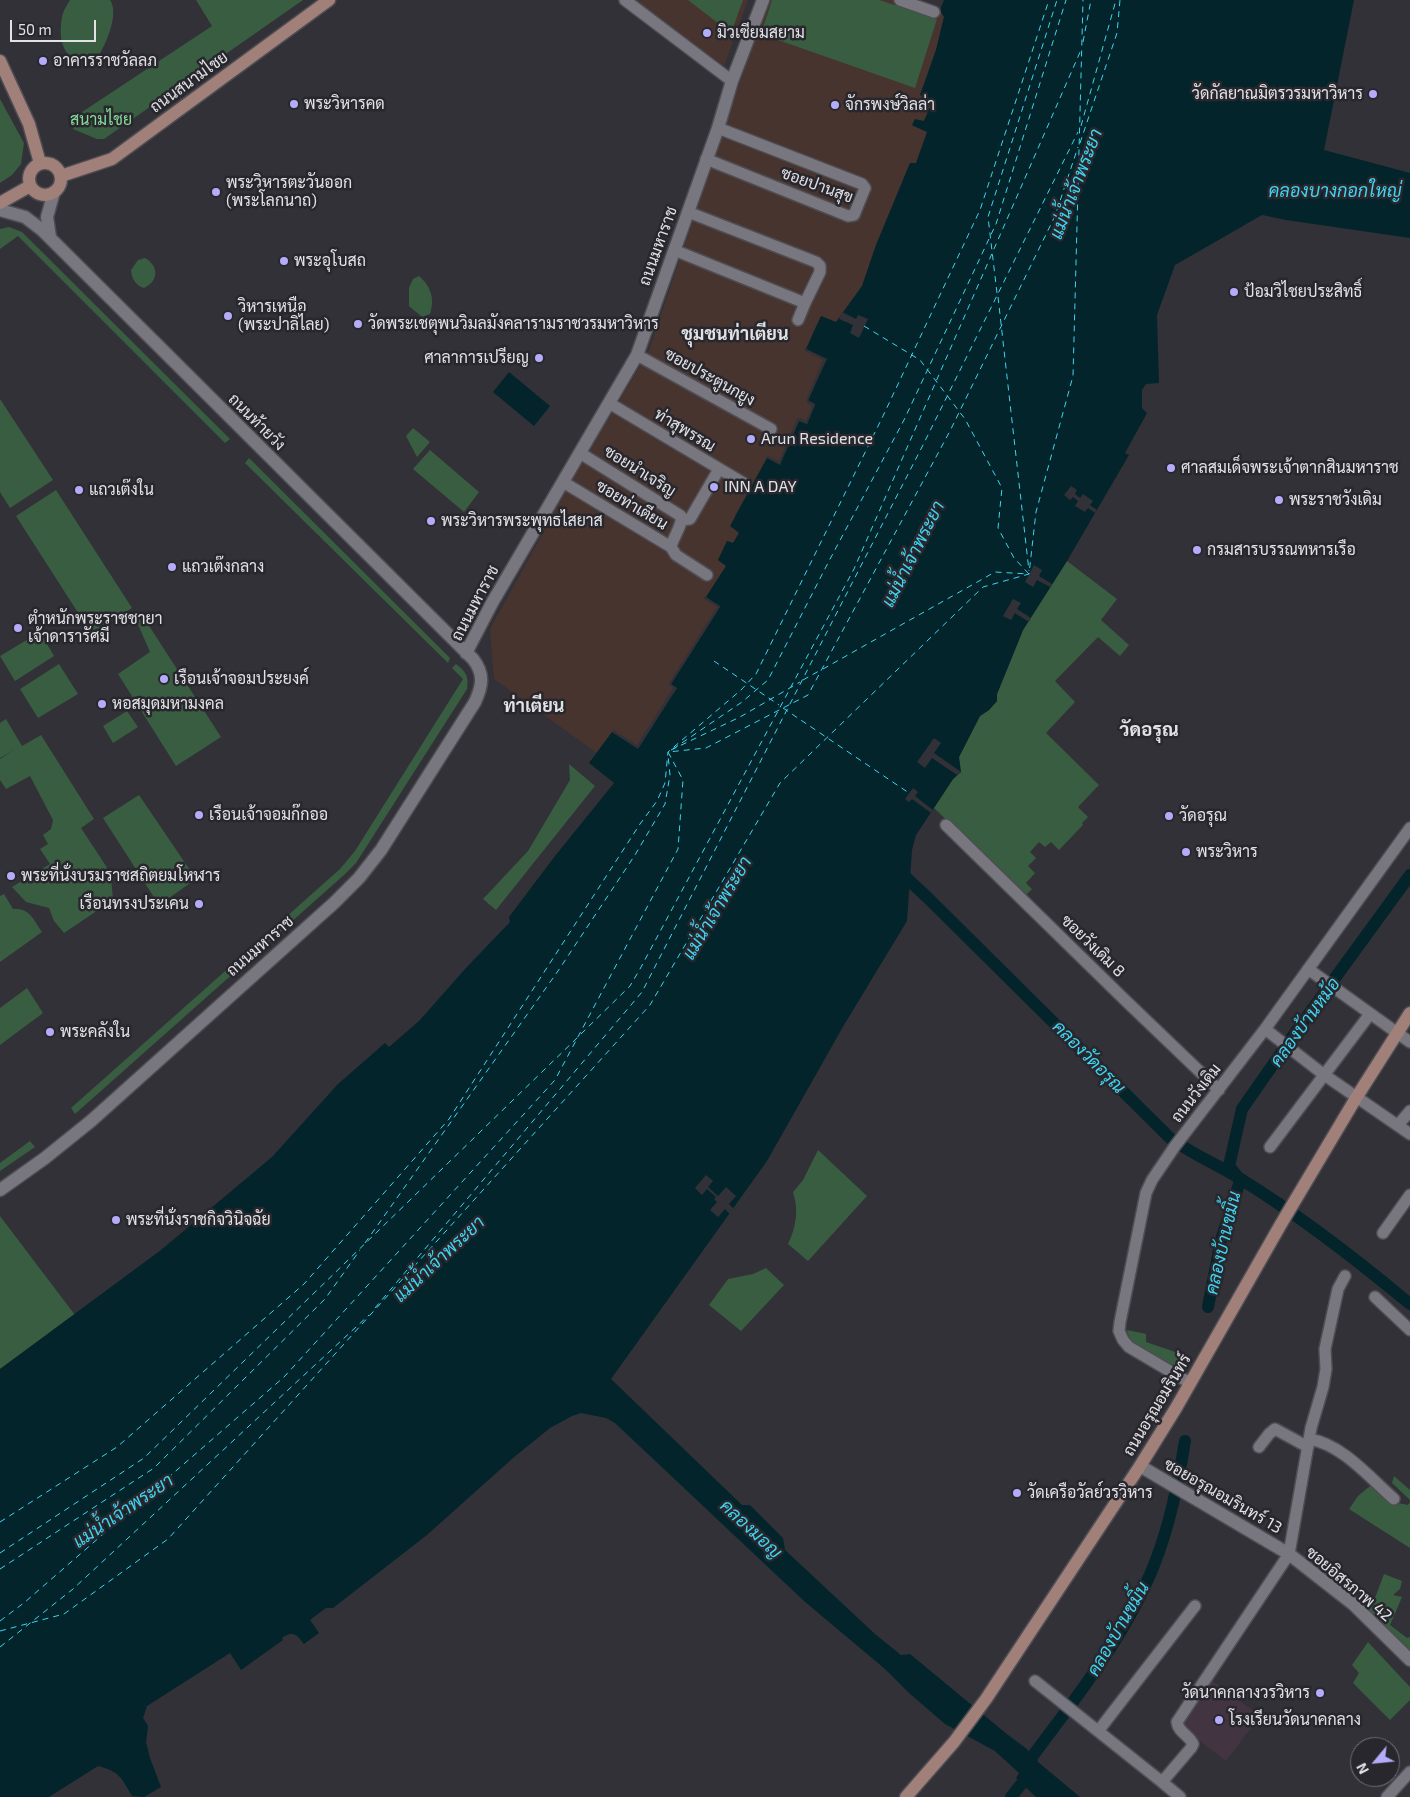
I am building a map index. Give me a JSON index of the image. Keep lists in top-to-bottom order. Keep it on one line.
{"streets":{"main road":["ถนนสนามไชย","ถนนอรุณอมรินทร์"],"street":["ซอยปานสุข","ถนนมหาราช","ซอยประตูนกยูง","ถนนท้ายวัง","ท่าสุพรรณ","ซอยนำเจริญ","ซอยท่าเตียน","ซอยวังเดิม 8","ถนนวังเดิม","ซอยอรุณอมรินทร์ 13","ซอยอิสรภาพ 42"]},"crossings":[["ซอยปานสุข","ถนนมหาราช"],["ถนนมหาราช","ซอยประตูนกยูง"],["ถนนมหาราช","ถนนท้ายวัง"],["ถนนมหาราช","ท่าสุพรรณ"],["ถนนมหาราช","ซอยนำเจริญ"],["ถนนมหาราช","ซอยท่าเตียน"],["ซอยนำเจริญ","ซอยท่าเตียน"],["ซอยวังเดิม 8","ถนนวังเดิม"],["ถนนวังเดิม","ถนนอรุณอมรินทร์"],["ถนนอรุณอมรินทร์","ซอยอรุณอมรินทร์ 13"],["ซอยอรุณอมรินทร์ 13","ซอยอิสรภาพ 42"]],"districts":["ชุมชนท่าเตียน","ท่าเตียน","วัดอรุณ"],"water":["แม่น้ำเจ้าพระยา","คลองบางกอกใหญ่","คลองบ้านหม้อ","คลองวัดอรุณ","คลองบ้านขมิ้น","คลองมอญ"],"parks":["สนามไชย"],"places":["มิวเซียมสยาม","อาคารราชวัลลภ","วัดกัลยาณมิตรวรมหาวิหาร","พระวิหารคด","จักรพงษ์วิลล่า","พระวิหารตะวันออก (พระโลกนาถ)","พระอุโบสถ","ป้อมวิไชยประสิทธิ์","วิหารเหนือ (พระปาลิไลย)","วัดพระเชตุพนวิมลมังคลารามราชวรมหาวิหาร","ศาลาการเปรียญ","Arun Residence","ศาลสมเด็จพระเจ้าตากสินมหาราช","INN A DAY","แถวเต๊งใน","พระราชวังเดิม","พระวิหารพระพุทธไสยาส","กรมสารบรรณทหารเรือ","แถวเต๊งกลาง","ตำหนักพระราชชายา เจ้าดารารัศมี","เรือนเจ้าจอมประยงค์","หอสมุดมหามงคล","เรือนเจ้าจอมก๊กออ","วัดอรุณ","พระวิหาร","พระที่นั่งบรมราชสถิตยมโหฬาร","เรือนทรงประเคน","พระคลังใน","พระที่นั่งราชกิจวินิจฉัย","วัดเครือวัลย์วรวิหาร","วัดนาคกลางวรวิหาร","โรงเรียนวัดนาคกลาง"],"scale_bar":"50 m","north":"bottom left"}
